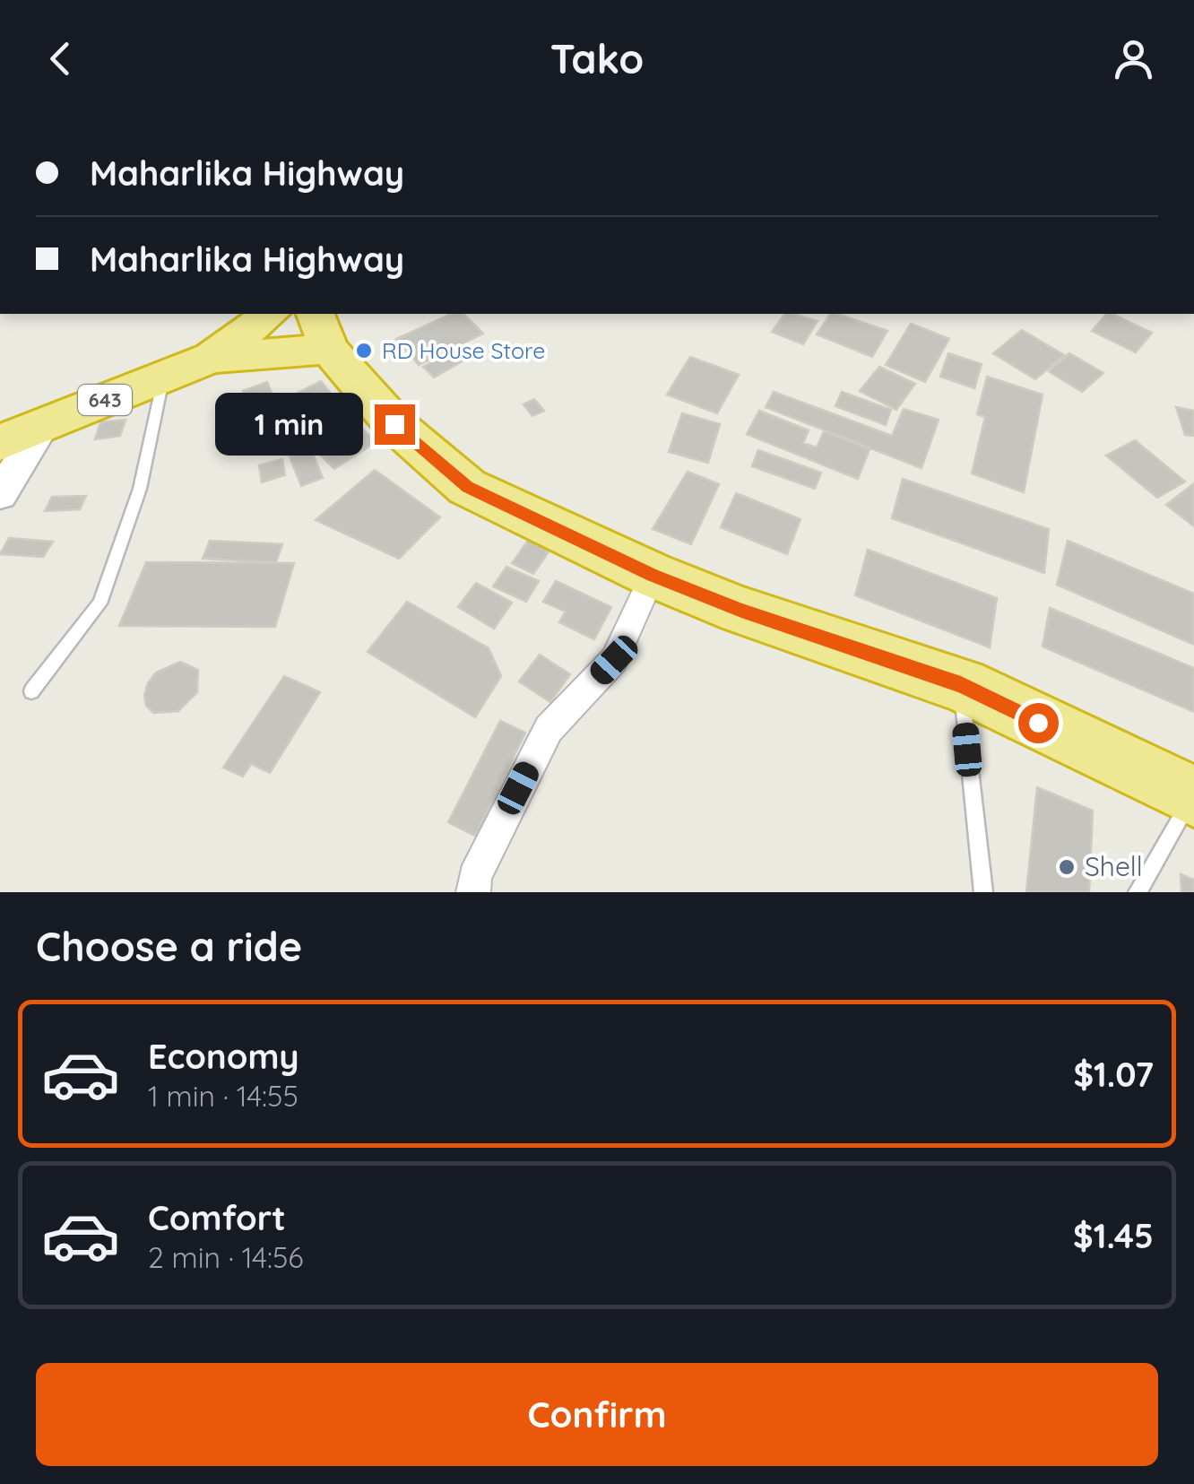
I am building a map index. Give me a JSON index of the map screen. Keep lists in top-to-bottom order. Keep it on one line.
{"streets":{"highway":["643"]},"places":["RD House Store","Shell"],"page":{"header":"Tako","banner":["Maharlika Highway","Maharlika Highway"],"bubble":"1 min","heading":"Choose a ride","list":[{"name":"Economy","note":"1 min · 14:55","value":"$1.07"},{"name":"Comfort","note":"2 min · 14:56","value":"$1.45"}],"buttons":"Confirm"}}
